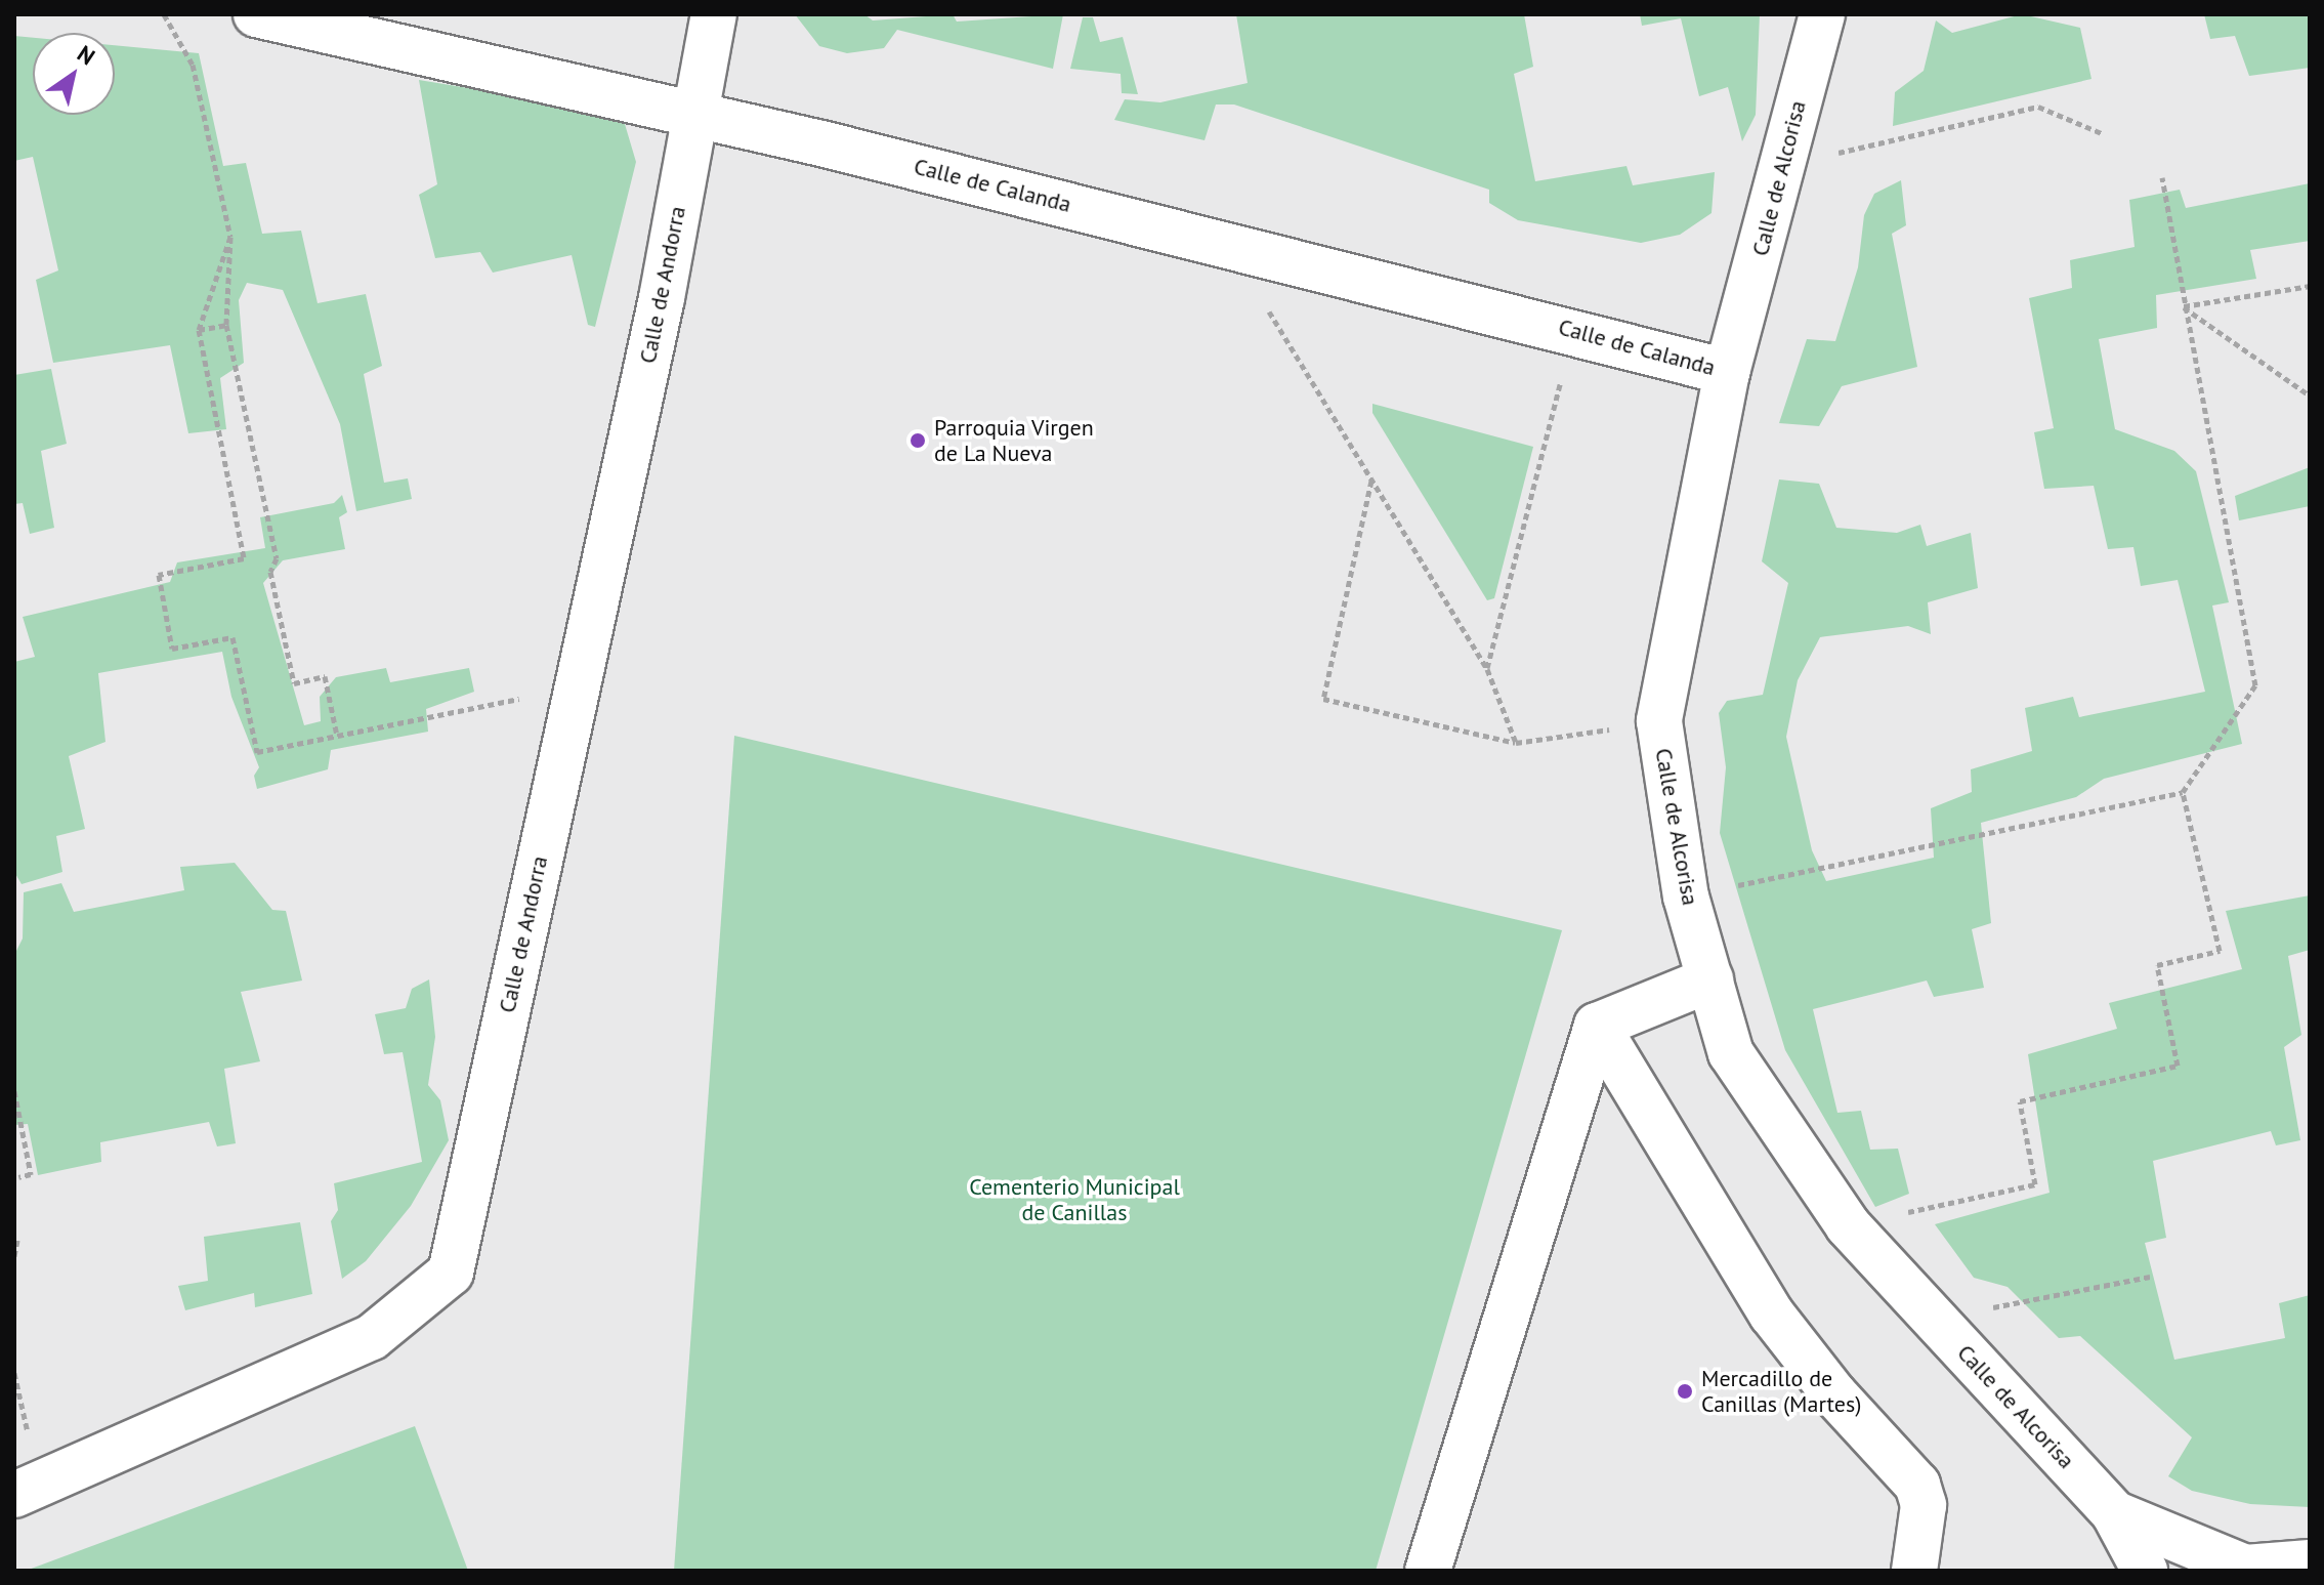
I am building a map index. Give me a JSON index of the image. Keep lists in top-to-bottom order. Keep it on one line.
{"streets":{"street":["Calle de Alcorisa","Calle de Calanda","Calle de Andorra"]},"crossings":[["Calle de Alcorisa","Calle de Calanda"],["Calle de Calanda","Calle de Andorra"]],"parks":["Cementerio Municipal de Canillas"],"places":["Parroquia Virgen de La Nueva","Mercadillo de Canillas (Martes)"],"north":"top right"}
